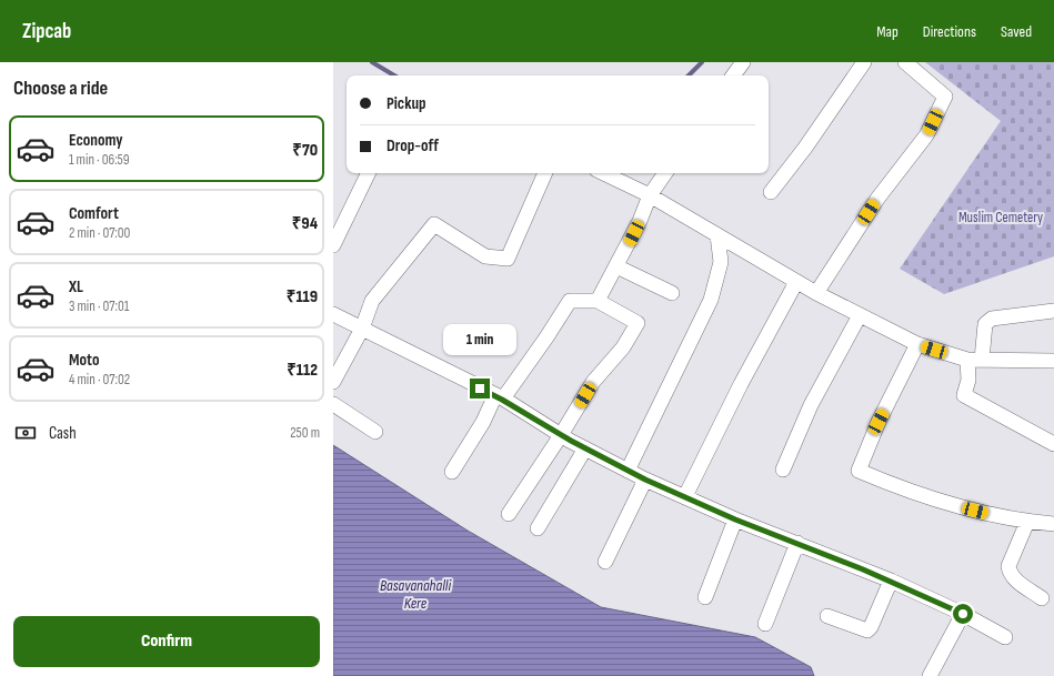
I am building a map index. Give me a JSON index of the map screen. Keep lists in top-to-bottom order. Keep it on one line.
{"water":["Basavanahalli Kere"],"parks":["Muslim Cemetery"],"page":{"header":"Zipcab","nav":["Map","Directions","Saved"],"heading":"Choose a ride","banner":["Pickup","Drop-off"],"list":[{"name":"Economy","note":"1 min · 06:59","value":"₹70"},{"name":"Comfort","note":"2 min · 07:00","value":"₹94"},{"name":"XL","note":"3 min · 07:01","value":"₹119"},{"name":"Moto","note":"4 min · 07:02","value":"₹112"}],"bubble":"1 min","pay":["Cash","250 m"],"buttons":"Confirm"}}
